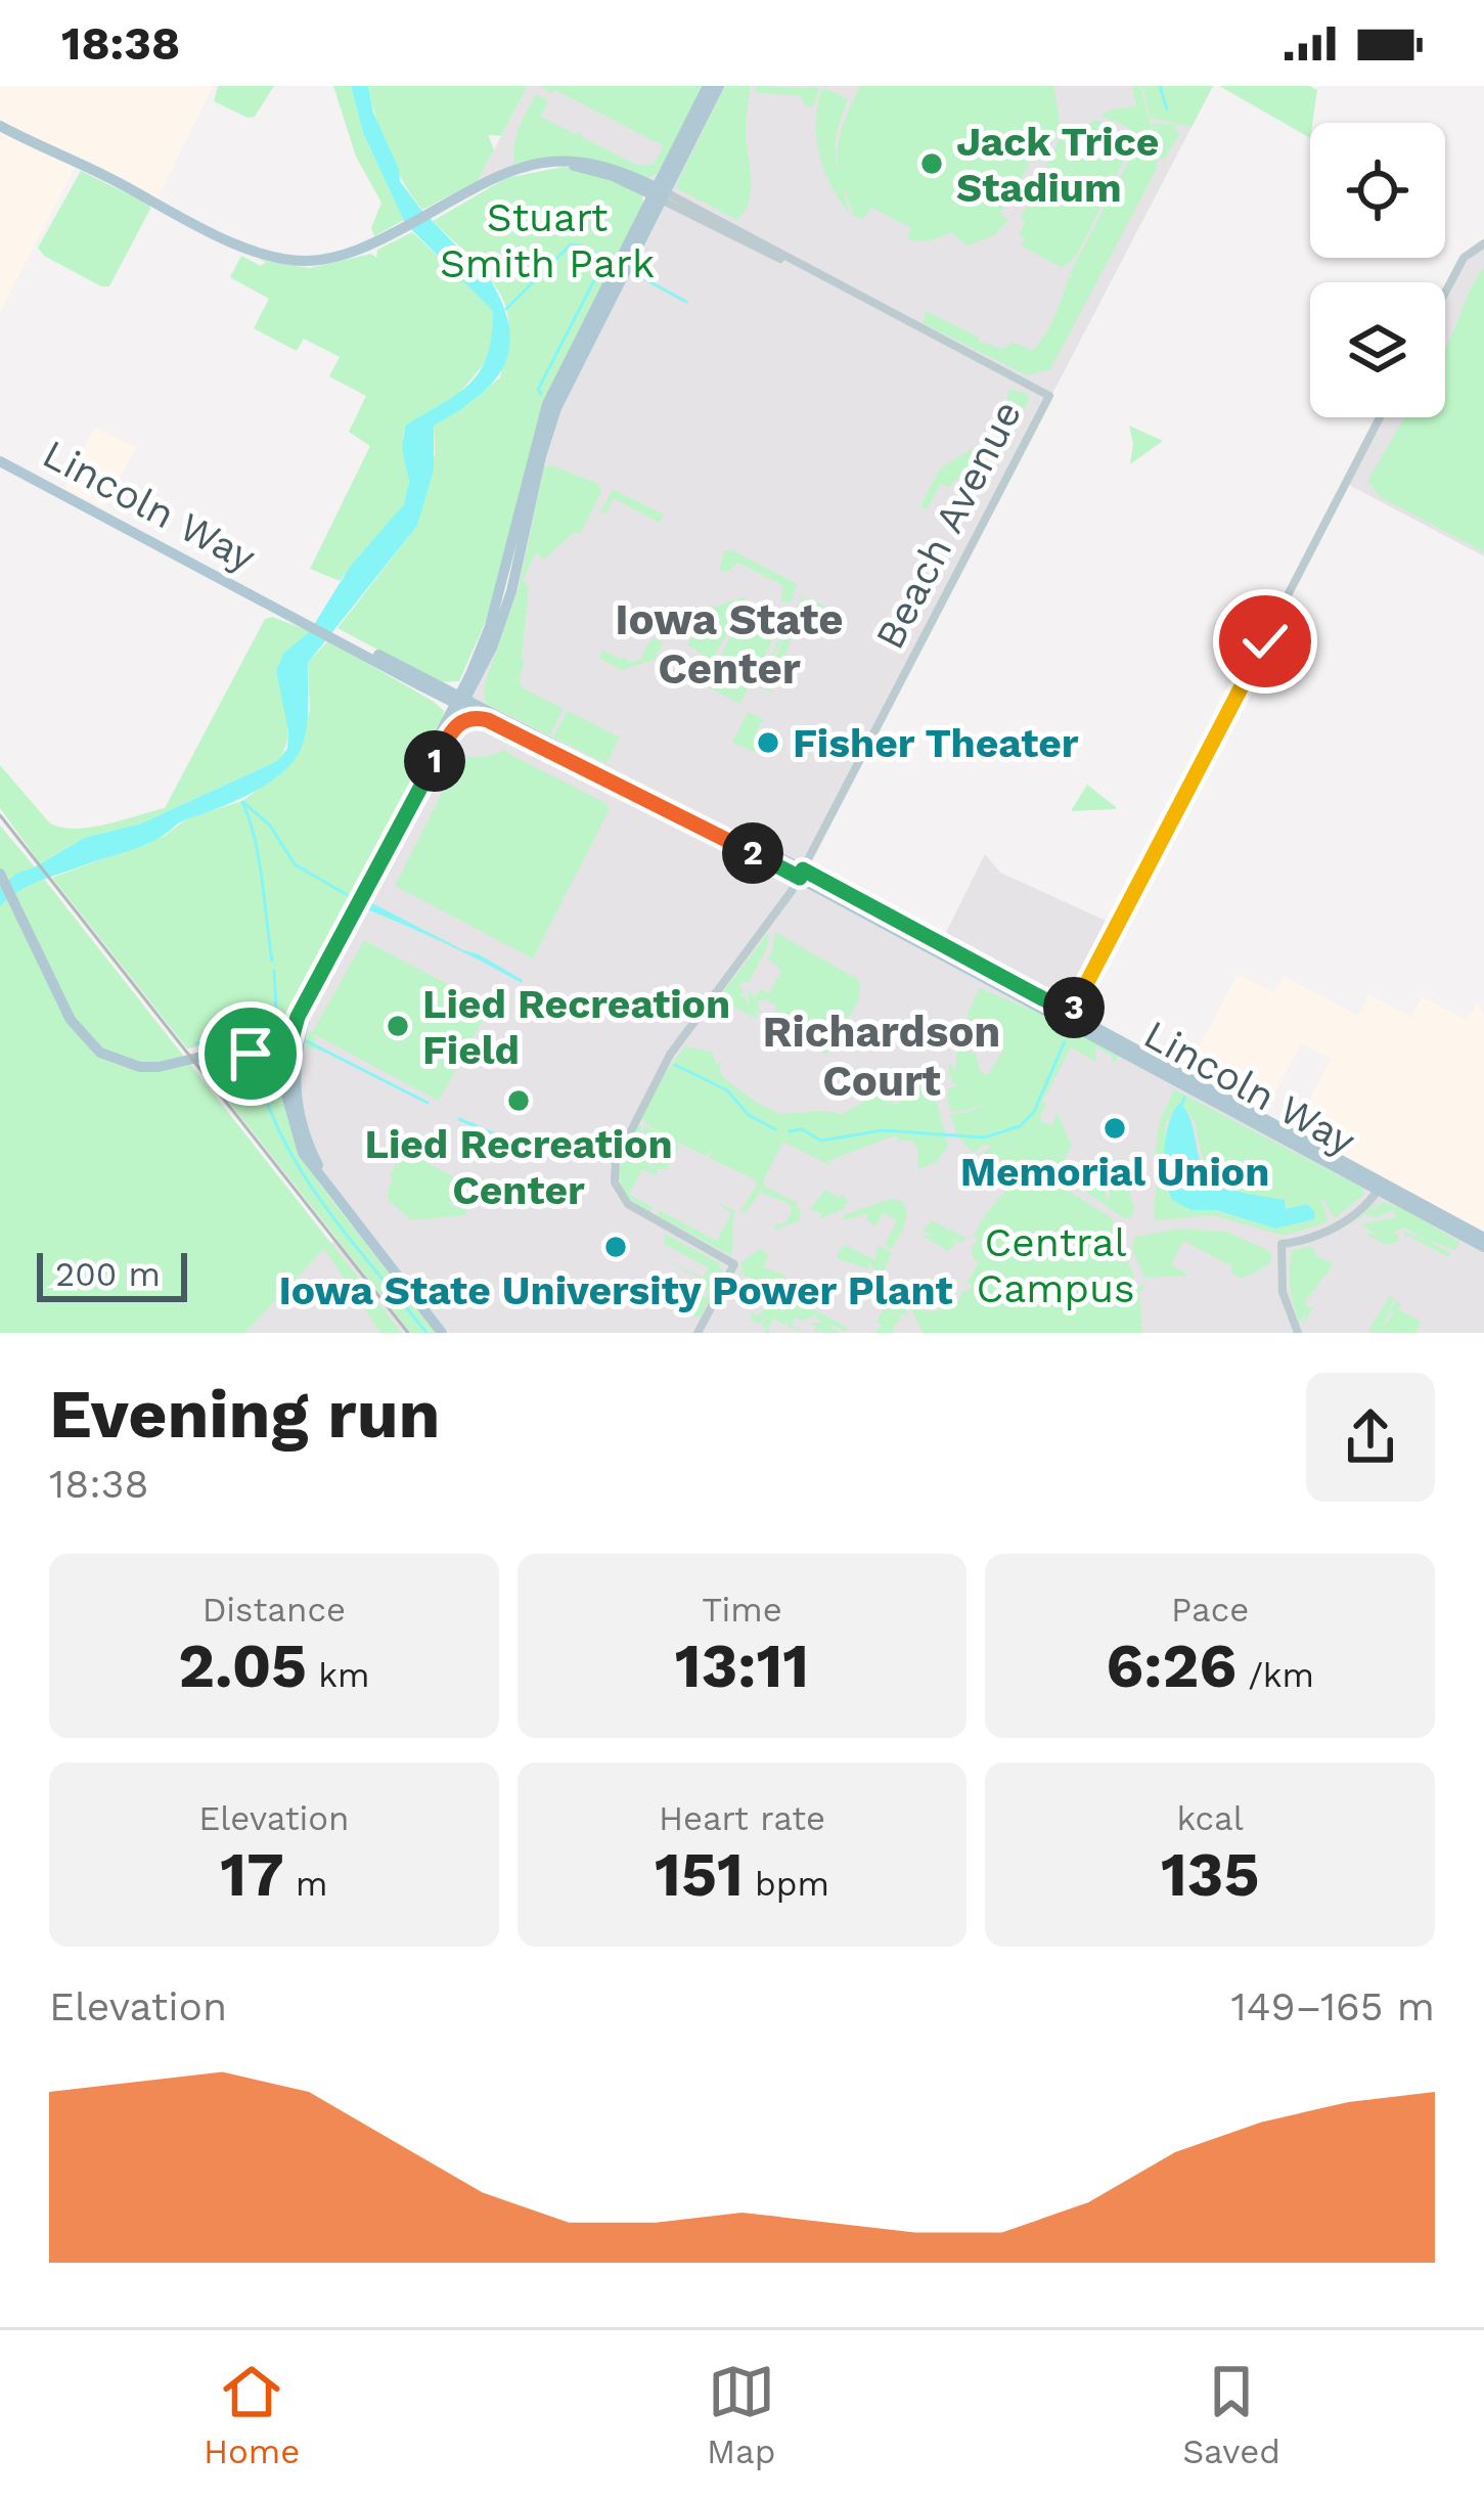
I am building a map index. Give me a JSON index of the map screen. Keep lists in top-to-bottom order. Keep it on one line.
{"streets":{"main road":["Lincoln Way"],"street":["Beach Avenue"]},"crossings":[["Lincoln Way","Beach Avenue"]],"districts":["Iowa State Center","Richardson Court"],"parks":["Stuart Smith Park","Central Campus"],"places":["Jack Trice Stadium","Fisher Theater","Lied Recreation Field","Lied Recreation Center","Memorial Union","Iowa State University Power Plant"],"scale_bar":"200 m","page":{"status":"18:38","pins":["1","2","3"],"scale":"200 m","heading":["Evening run","18:38"],"stats":[["Distance","2.05 km"],["Time","13:11"],["Pace","6:26 /km"],["Elevation","17 m"],["Heart rate","151 bpm"],["kcal","135"]],"chart":["Elevation","149–165 m"],"tabs":["Home","Map","Saved"]}}
